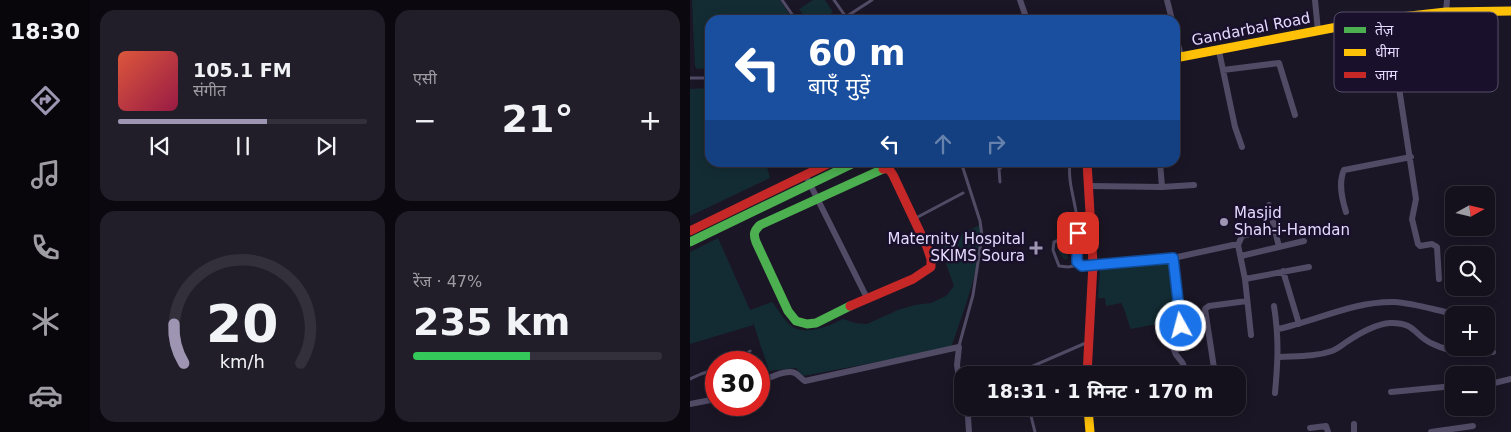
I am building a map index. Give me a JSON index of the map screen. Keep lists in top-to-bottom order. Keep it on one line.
{"streets":{"main road":["Gandarbal Road"]},"places":{"other":["Masjid Shah-i-Hamdan"],"health":["Maternity Hospital SKIMS Soura"]},"legend":["तेज़","धीमा","जाम"],"north":"right","page":{"tabs":"18:30","tile":["एसी",["रेंज · 47%","235 km"]],"turn":["60 m","बाएँ मुड़ें"],"song":["105.1 FM","संगीत"],"heat":["−","21°","+"],"map_buttons":["+","−"],"limit":"30","trip":"18:31 · 1 मिनट · 170 m","gauge":["20","km/h"]}}
